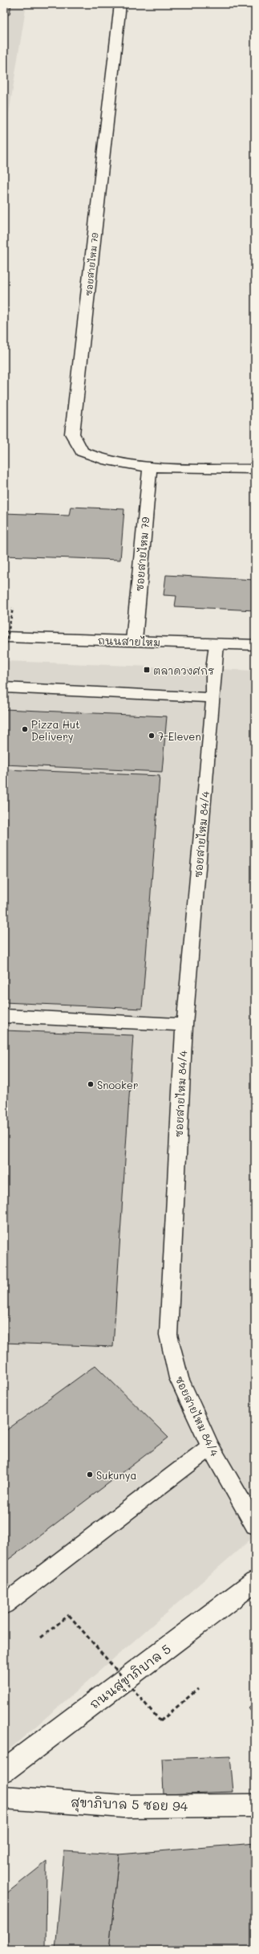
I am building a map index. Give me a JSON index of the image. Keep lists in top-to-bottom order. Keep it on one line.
{"streets":{"street":["ซอยสายไหม 79","ถนนสายไหม","ถนนสุขาภิบาล 5","สุขาภิบาล 5 ซอย 94"],"lane":["ซอยสายไหม 84/4"]},"crossings":[["ซอยสายไหม 79","ถนนสายไหม"],["ถนนสายไหม","ซอยสายไหม 84/4"]],"places":{"transit":["ตลาดวงศกร"],"other":["Pizza Hut Delivery","7-Eleven","Snooker","Sukunya"]}}
